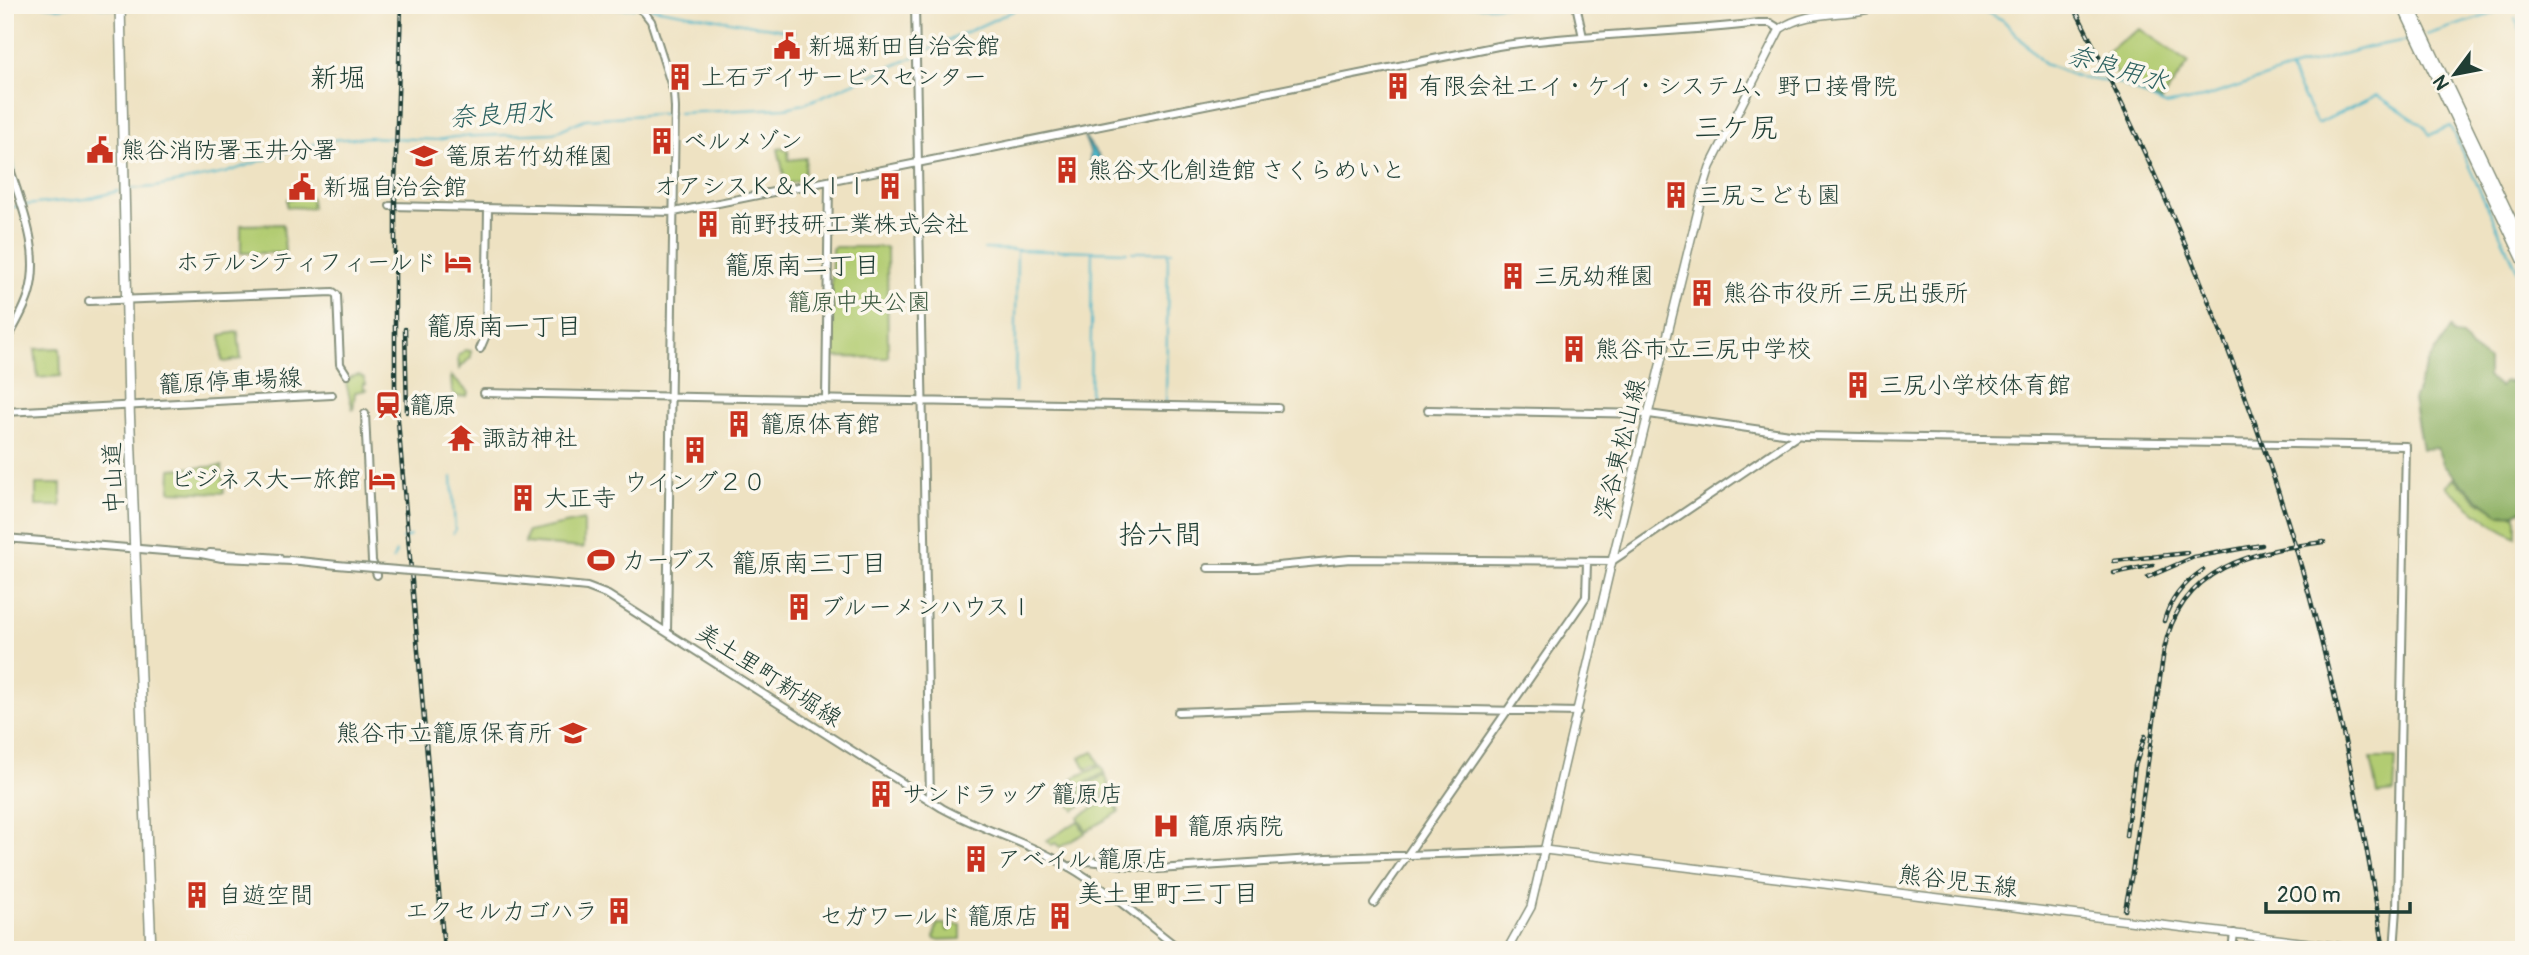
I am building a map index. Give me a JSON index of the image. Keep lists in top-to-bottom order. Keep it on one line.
{"streets":{"highway":["中山道"],"main road":["深谷東松山線","熊谷児玉線"],"street":["籠原停車場線","美土里町新堀線"]},"crossings":[["籠原停車場線","中山道"],["深谷東松山線","熊谷児玉線"],["中山道","美土里町新堀線"]],"districts":["新堀","三ケ尻","籠原南二丁目","籠原南一丁目","拾六間","籠原南三丁目","美土里町三丁目"],"water":["奈良用水"],"parks":["籠原中央公園"],"places":{"public building":["新堀新田自治会館","熊谷消防署玉井分署","新堀自治会館"],"building":["上石デイサービスセンター","有限会社エイ・ケイ・システム、野口接骨院","ベルメゾン","熊谷文化創造館 さくらめいと","オアシスＫ＆ＫＩＩ","三尻こども園","前野技研工業株式会社","三尻幼稚園","熊谷市役所 三尻出張所","熊谷市立三尻中学校","三尻小学校体育館","籠原体育館","ウイング２０","大正寺","ブルーメンハウスＩ","サンドラッグ 籠原店","アベイル 籠原店","自遊空間","エクセルカゴハラ","セガワールド 籠原店"],"school or university":["篭原若竹幼稚園","熊谷市立籠原保育所"],"hotel":["ホテルシティフィールド","ビジネス大一旅館"],"station":["籠原"],"temple":["諏訪神社"],"sports":["カーブス"],"hospital":["籠原病院"]},"scale_bar":"200 m","north":"bottom left"}
